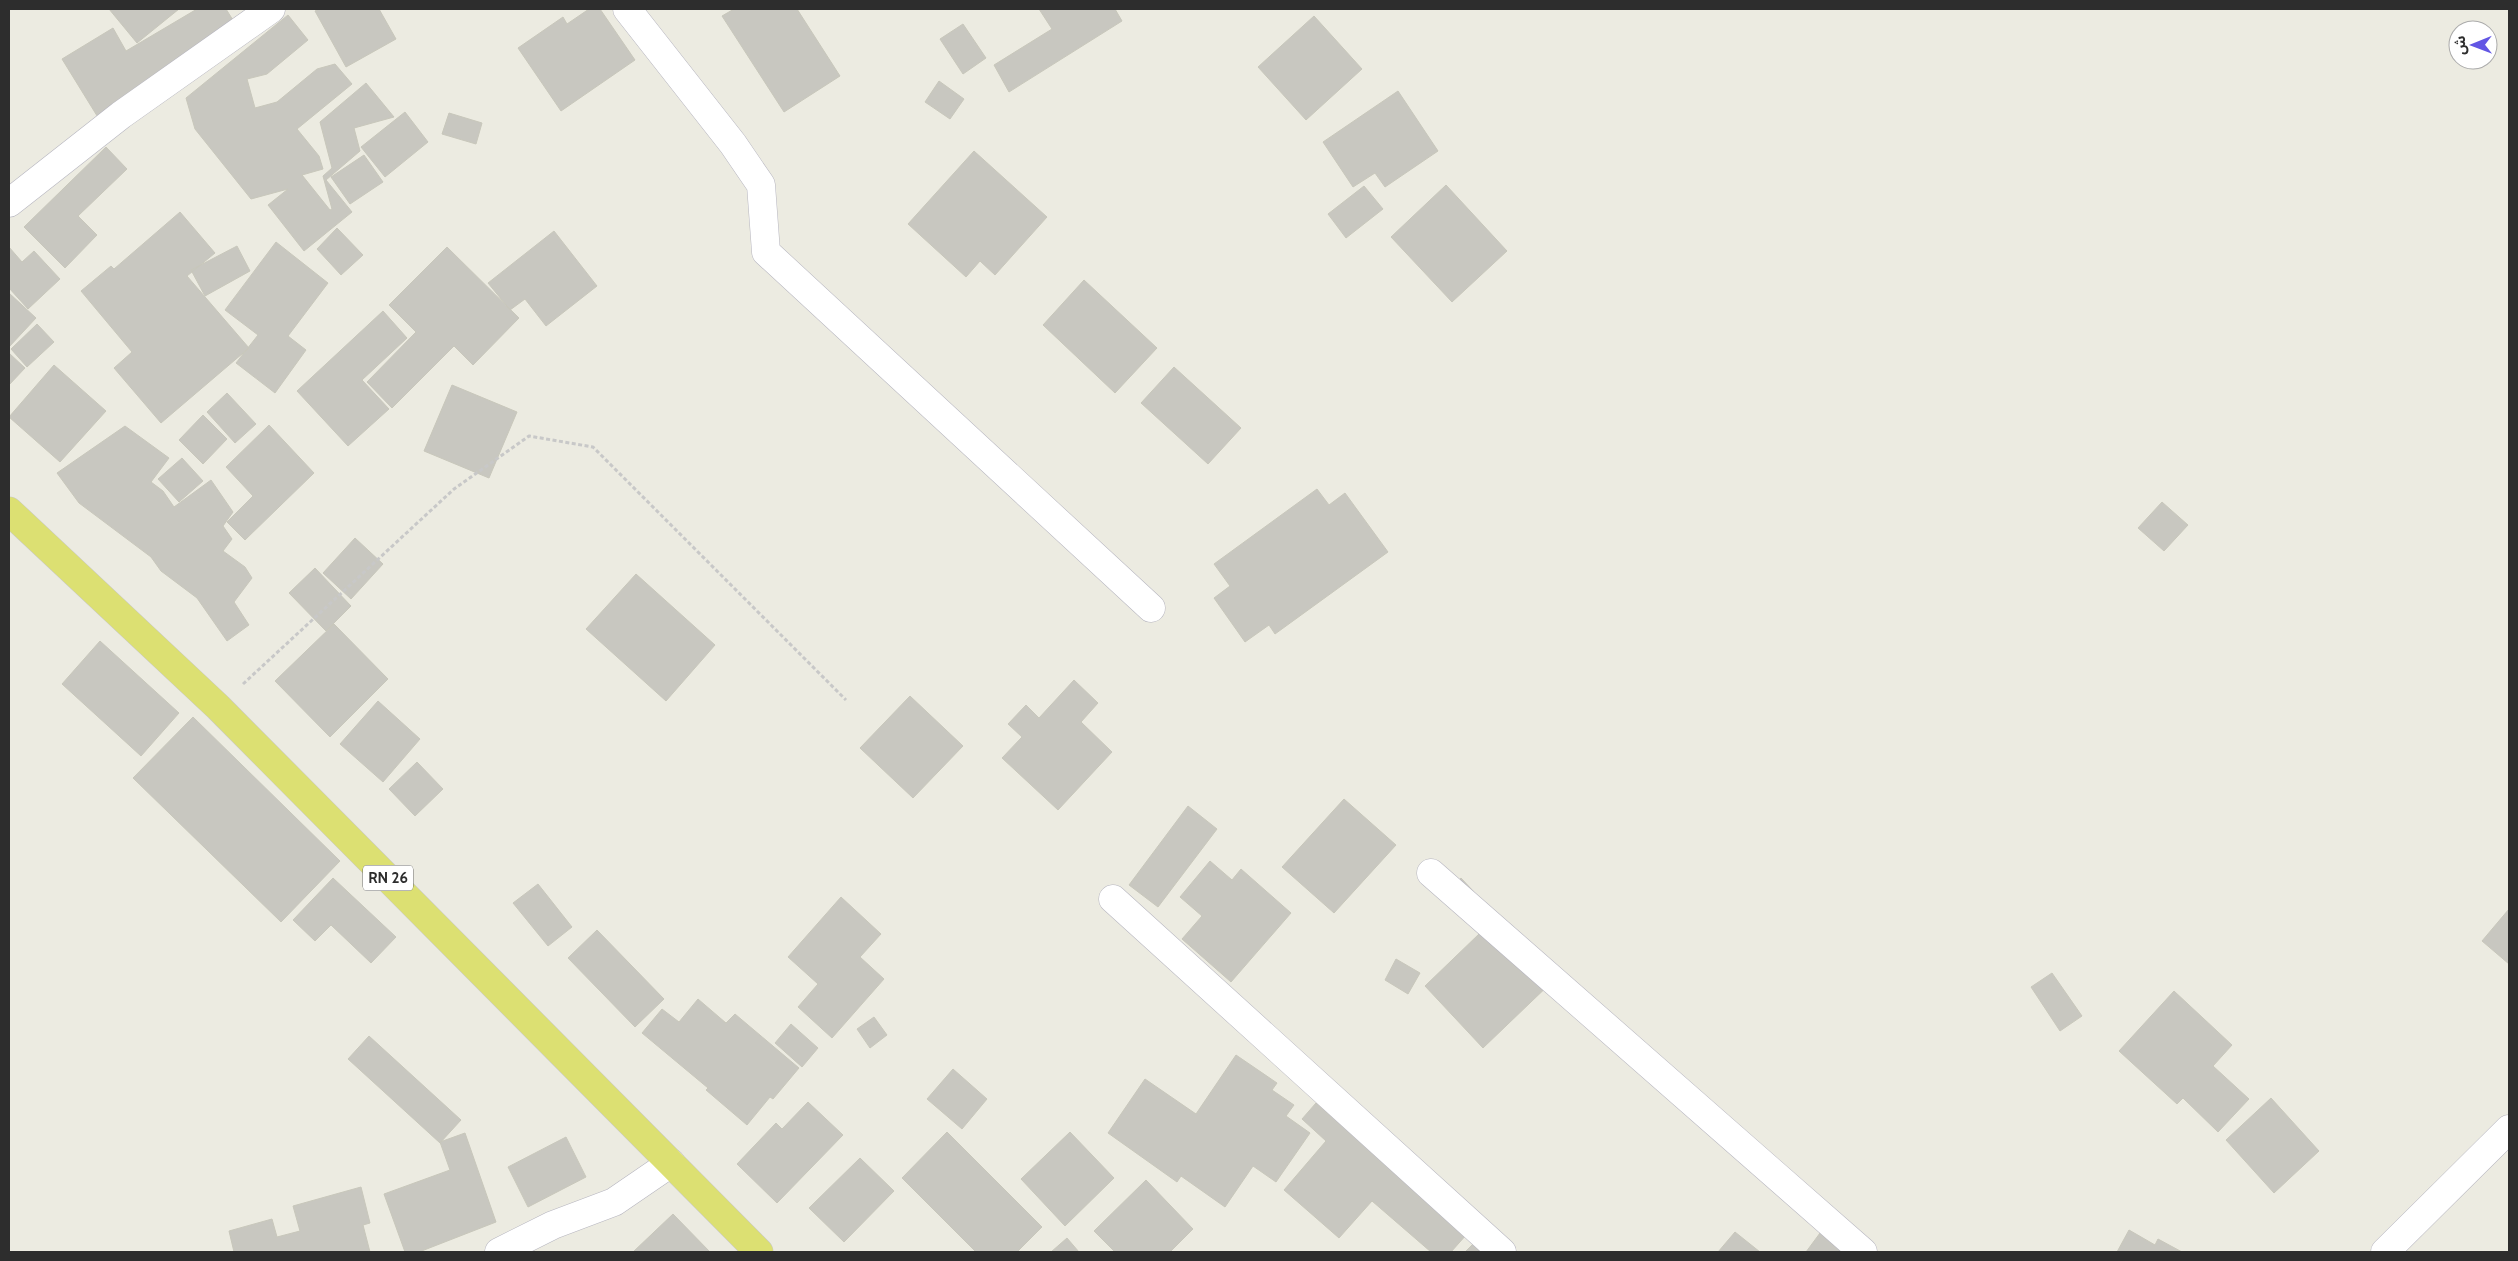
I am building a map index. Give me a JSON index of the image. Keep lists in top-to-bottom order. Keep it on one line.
{"streets":{"main road":["RN 26"]},"north":"left"}
